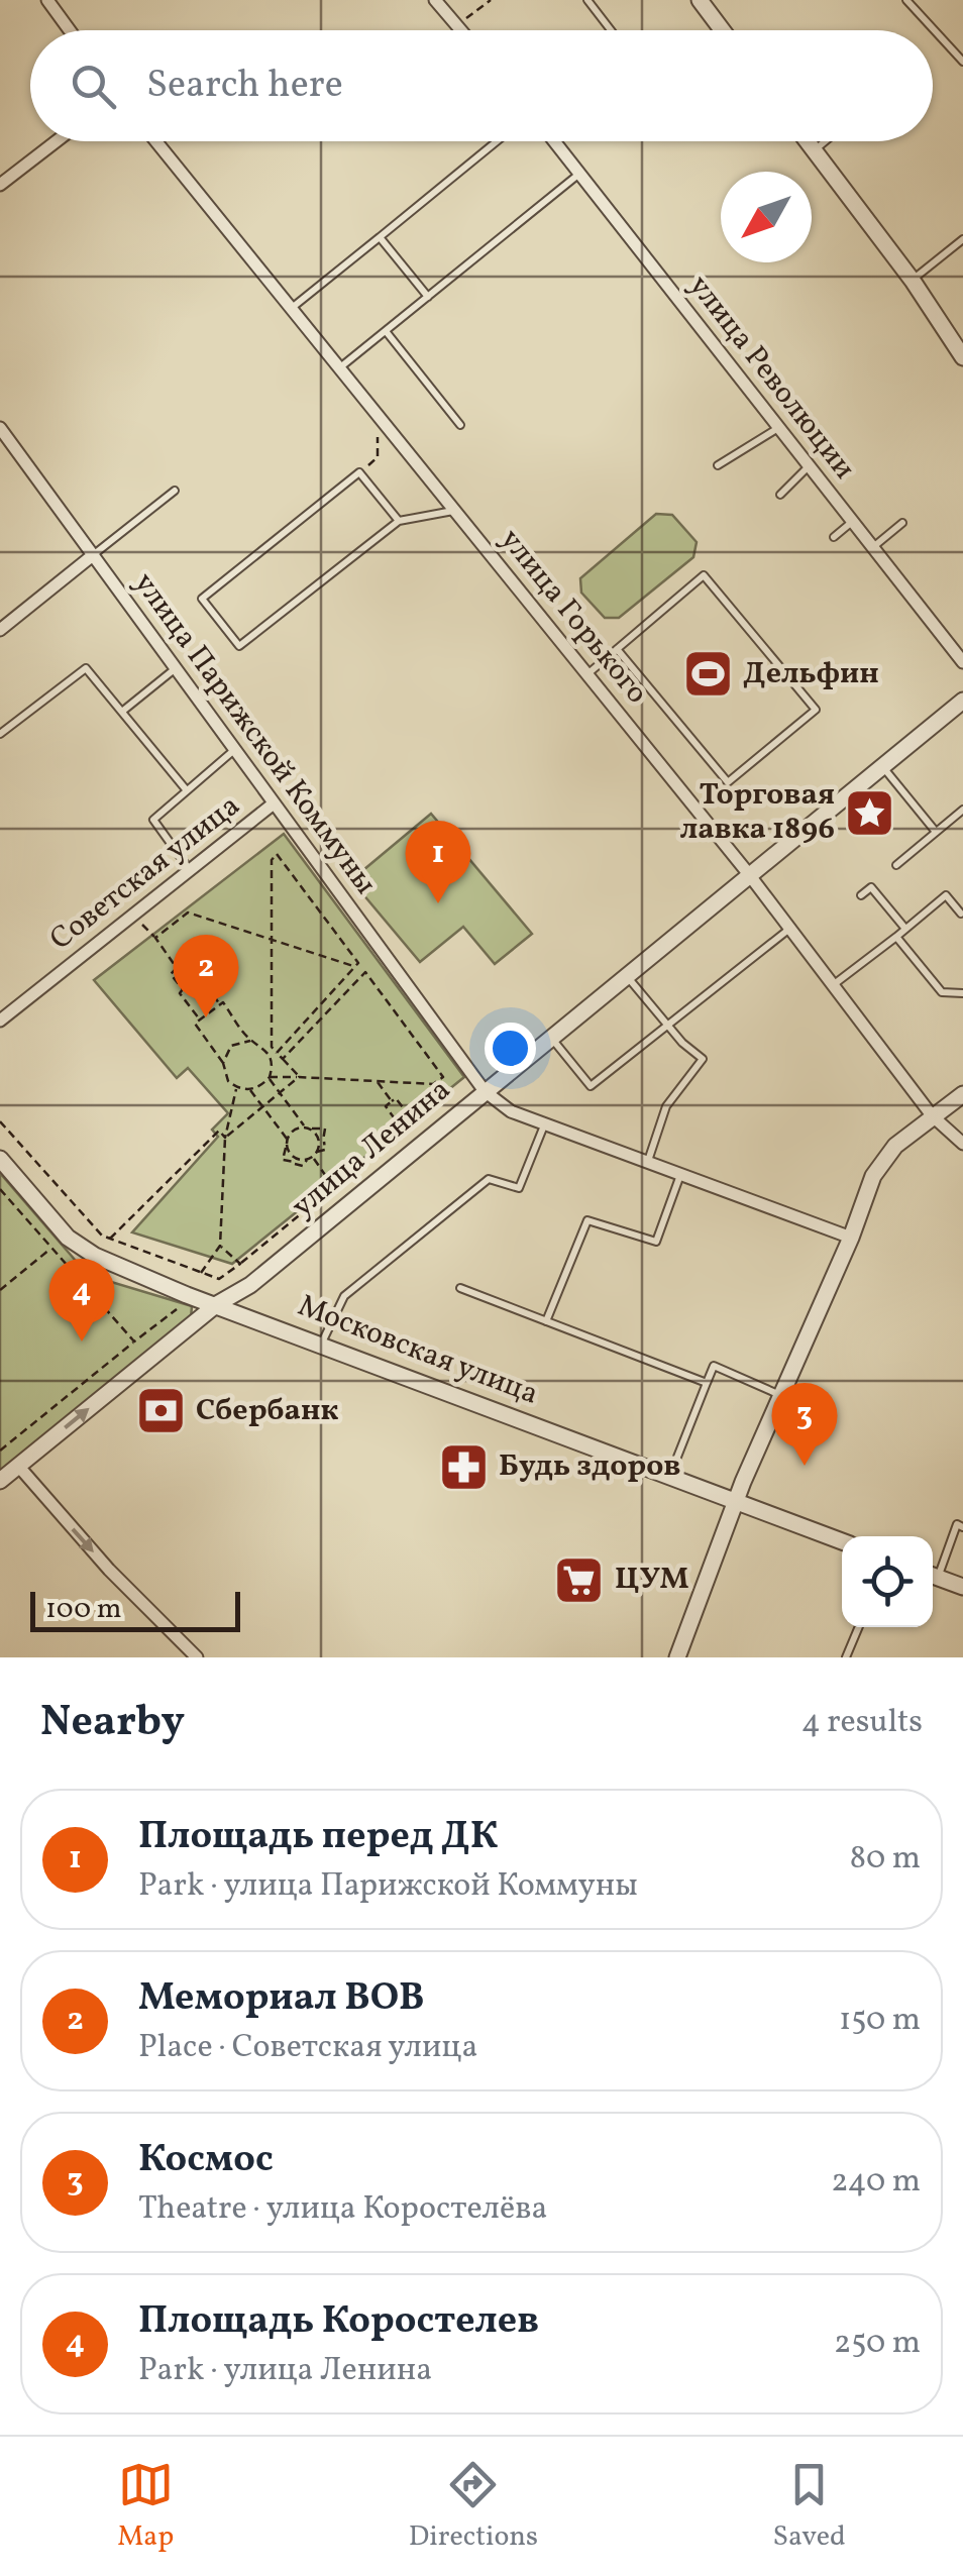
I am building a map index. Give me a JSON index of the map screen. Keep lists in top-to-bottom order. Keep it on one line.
{"streets":{"street":["улица Революции","улица Горького","улица Парижской Коммуны","Советская улица","улица Ленина","Московская улица"]},"crossings":[["улица Горького","улица Ленина"],["улица Парижской Коммуны","Советская улица"],["улица Парижской Коммуны","улица Ленина"],["улица Ленина","Московская улица"]],"places":{"sports":["Дельфин"],"place":["Торговая лавка 1896"],"bank":["Сбербанк"],"pharmacy":["Будь здоров"],"supermarket":["ЦУМ"]},"scale_bar":"100 m","north":"bottom left","page":{"search":"Search here","pins":["1","2","4","3"],"scale":"100 m","heading":["Nearby","4 results"],"list":[{"mark":"1","name":"Площадь перед ДК","note":"Park · улица Парижской Коммуны","value":"80 m"},{"mark":"2","name":"Мемориал ВОВ","note":"Place · Советская улица","value":"150 m"},{"mark":"3","name":"Космос","note":"Theatre · улица Коростелёва","value":"240 m"},{"mark":"4","name":"Площадь Коростелев","note":"Park · улица Ленина","value":"250 m"}],"nav":["Map","Directions","Saved"]}}
